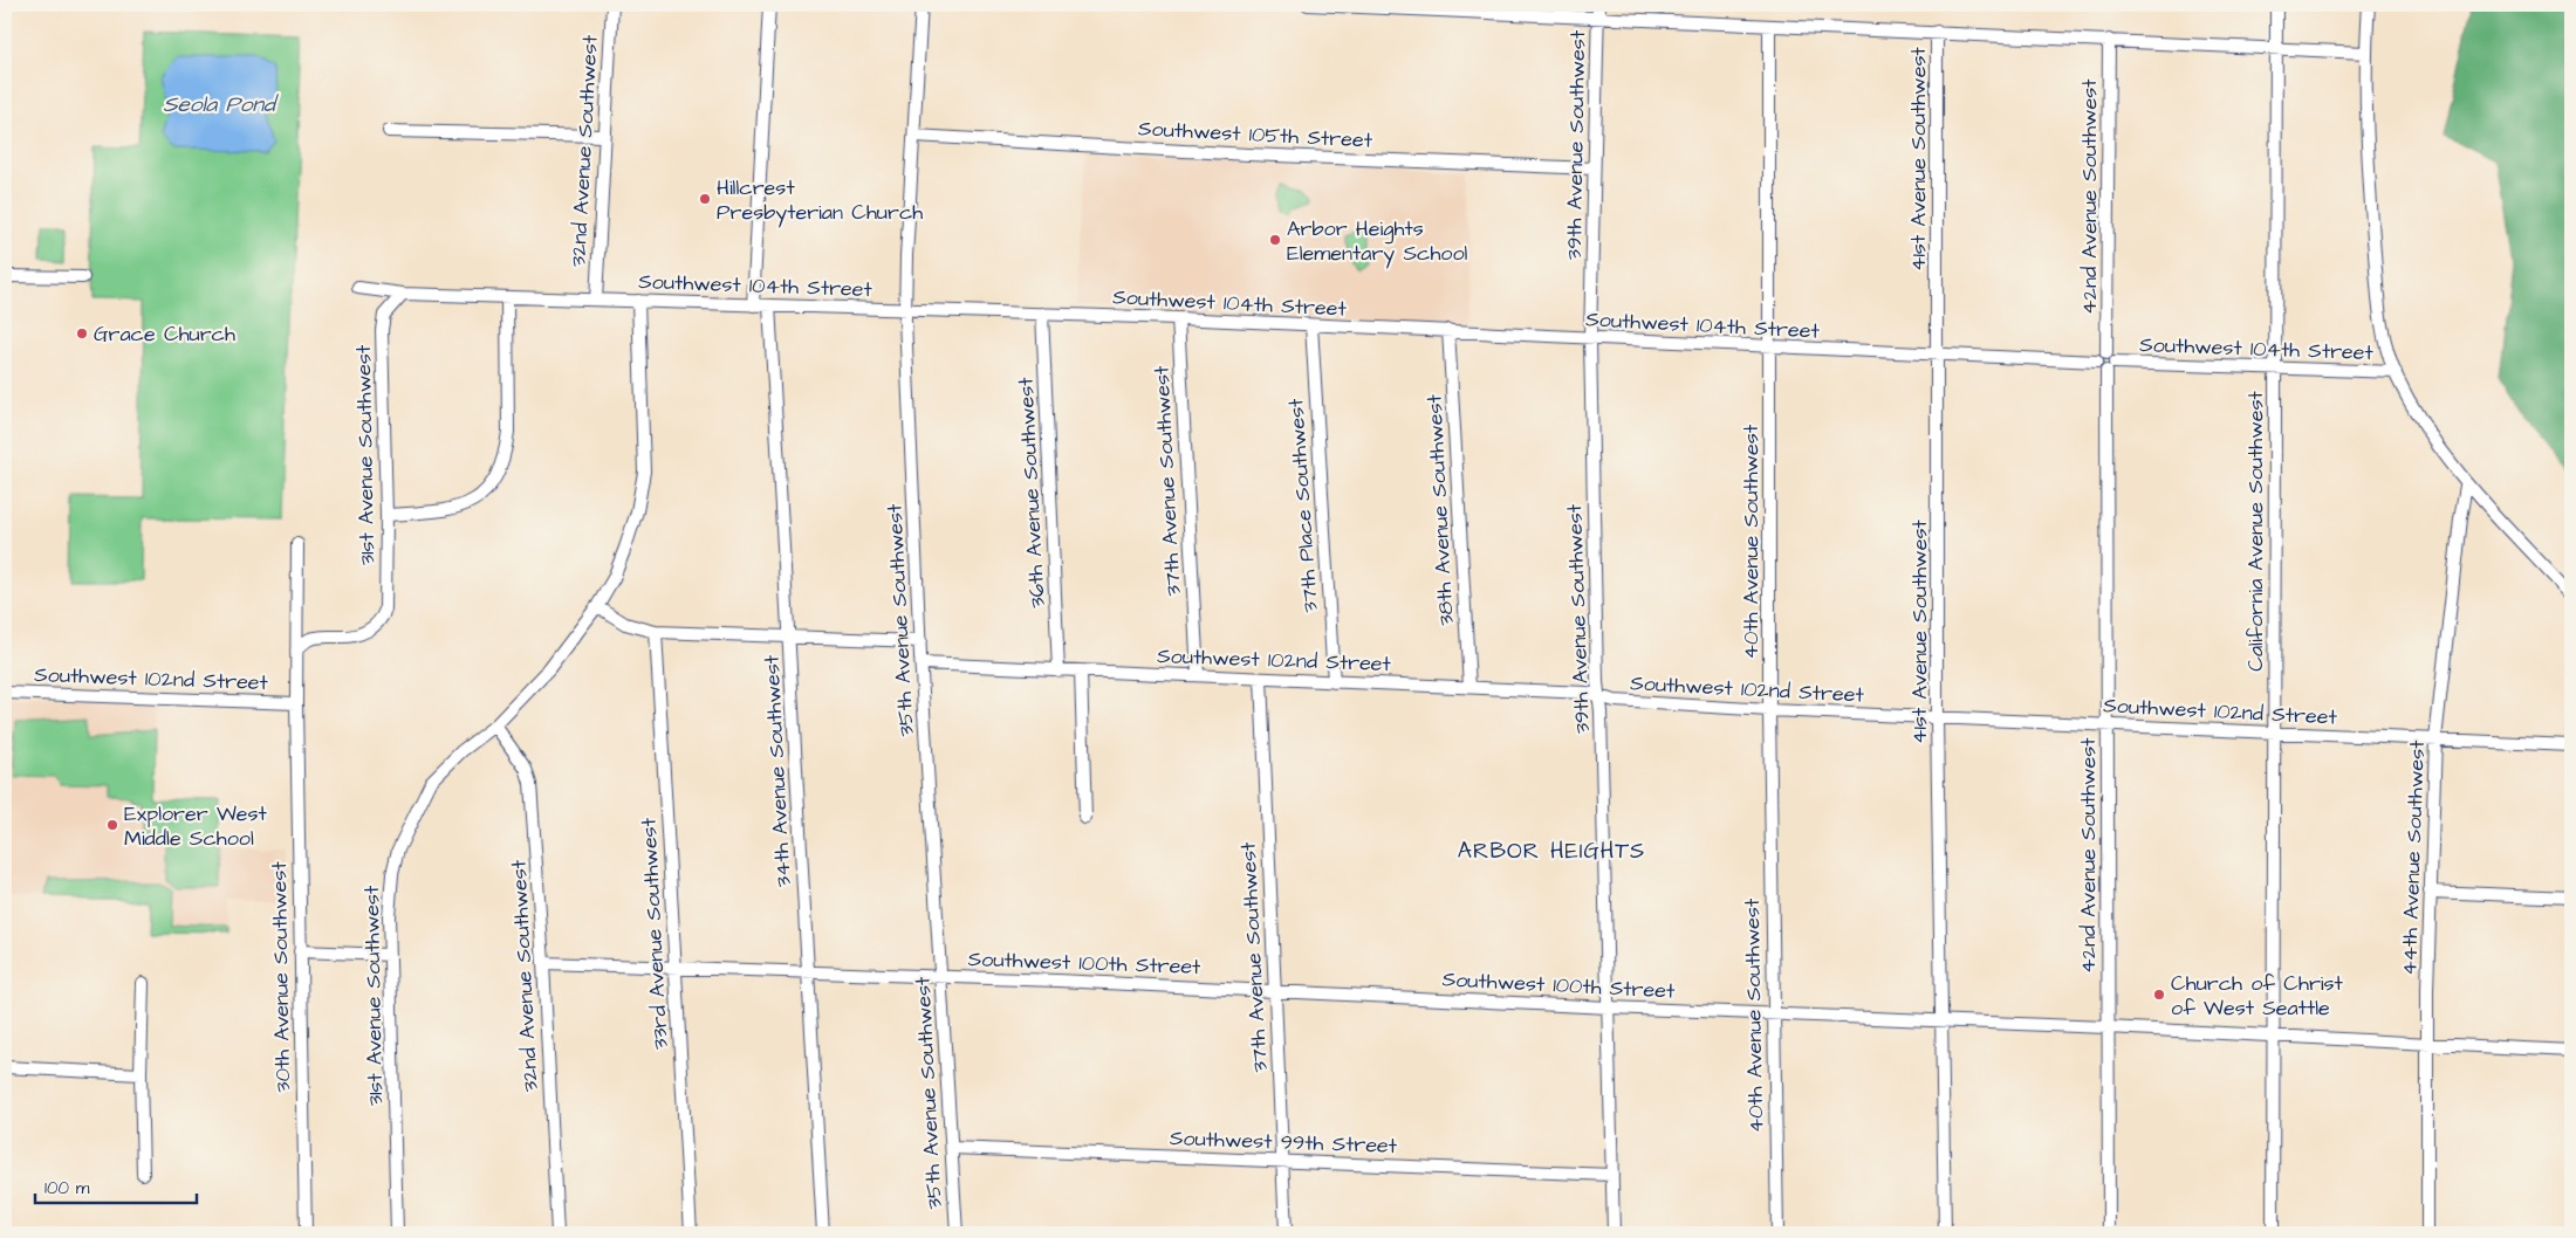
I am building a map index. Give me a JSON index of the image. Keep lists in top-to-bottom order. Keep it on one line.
{"streets":{"street":["Southwest 105th Street","39th Avenue Southwest","32nd Avenue Southwest","41st Avenue Southwest","42nd Avenue Southwest","Southwest 104th Street","31st Avenue Southwest","37th Avenue Southwest","36th Avenue Southwest","37th Place Southwest","38th Avenue Southwest","California Avenue Southwest","40th Avenue Southwest","35th Avenue Southwest","Southwest 102nd Street","34th Avenue Southwest","44th Avenue Southwest","33rd Avenue Southwest","Southwest 100th Street","30th Avenue Southwest","Southwest 99th Street"]},"crossings":[["Southwest 105th Street","39th Avenue Southwest"],["Southwest 105th Street","35th Avenue Southwest"],["39th Avenue Southwest","Southwest 104th Street"],["39th Avenue Southwest","Southwest 102nd Street"],["39th Avenue Southwest","Southwest 100th Street"],["39th Avenue Southwest","Southwest 99th Street"],["32nd Avenue Southwest","Southwest 104th Street"],["32nd Avenue Southwest","31st Avenue Southwest"],["32nd Avenue Southwest","Southwest 100th Street"],["41st Avenue Southwest","Southwest 104th Street"],["41st Avenue Southwest","Southwest 102nd Street"],["41st Avenue Southwest","Southwest 100th Street"],["42nd Avenue Southwest","Southwest 104th Street"],["42nd Avenue Southwest","Southwest 102nd Street"],["42nd Avenue Southwest","Southwest 100th Street"],["Southwest 104th Street","31st Avenue Southwest"],["Southwest 104th Street","37th Avenue Southwest"],["Southwest 104th Street","36th Avenue Southwest"],["Southwest 104th Street","37th Place Southwest"],["Southwest 104th Street","38th Avenue Southwest"],["Southwest 104th Street","California Avenue Southwest"],["Southwest 104th Street","40th Avenue Southwest"],["Southwest 104th Street","35th Avenue Southwest"],["Southwest 104th Street","34th Avenue Southwest"],["31st Avenue Southwest","30th Avenue Southwest"],["37th Avenue Southwest","Southwest 102nd Street"],["37th Avenue Southwest","Southwest 100th Street"],["37th Avenue Southwest","Southwest 99th Street"],["36th Avenue Southwest","Southwest 102nd Street"],["37th Place Southwest","Southwest 102nd Street"],["38th Avenue Southwest","Southwest 102nd Street"],["California Avenue Southwest","Southwest 102nd Street"],["California Avenue Southwest","Southwest 100th Street"],["40th Avenue Southwest","Southwest 102nd Street"],["40th Avenue Southwest","Southwest 100th Street"],["35th Avenue Southwest","Southwest 102nd Street"],["35th Avenue Southwest","Southwest 100th Street"],["35th Avenue Southwest","Southwest 99th Street"],["Southwest 102nd Street","44th Avenue Southwest"],["Southwest 102nd Street","30th Avenue Southwest"],["34th Avenue Southwest","Southwest 100th Street"],["44th Avenue Southwest","Southwest 100th Street"],["33rd Avenue Southwest","Southwest 100th Street"]],"districts":["ARBOR HEIGHTS"],"water":["Seola Pond"],"places":["Hillcrest Presbyterian Church","Arbor Heights Elementary School","Grace Church","Explorer West Middle School","Church of Christ of West Seattle"],"scale_bar":"100 m"}
